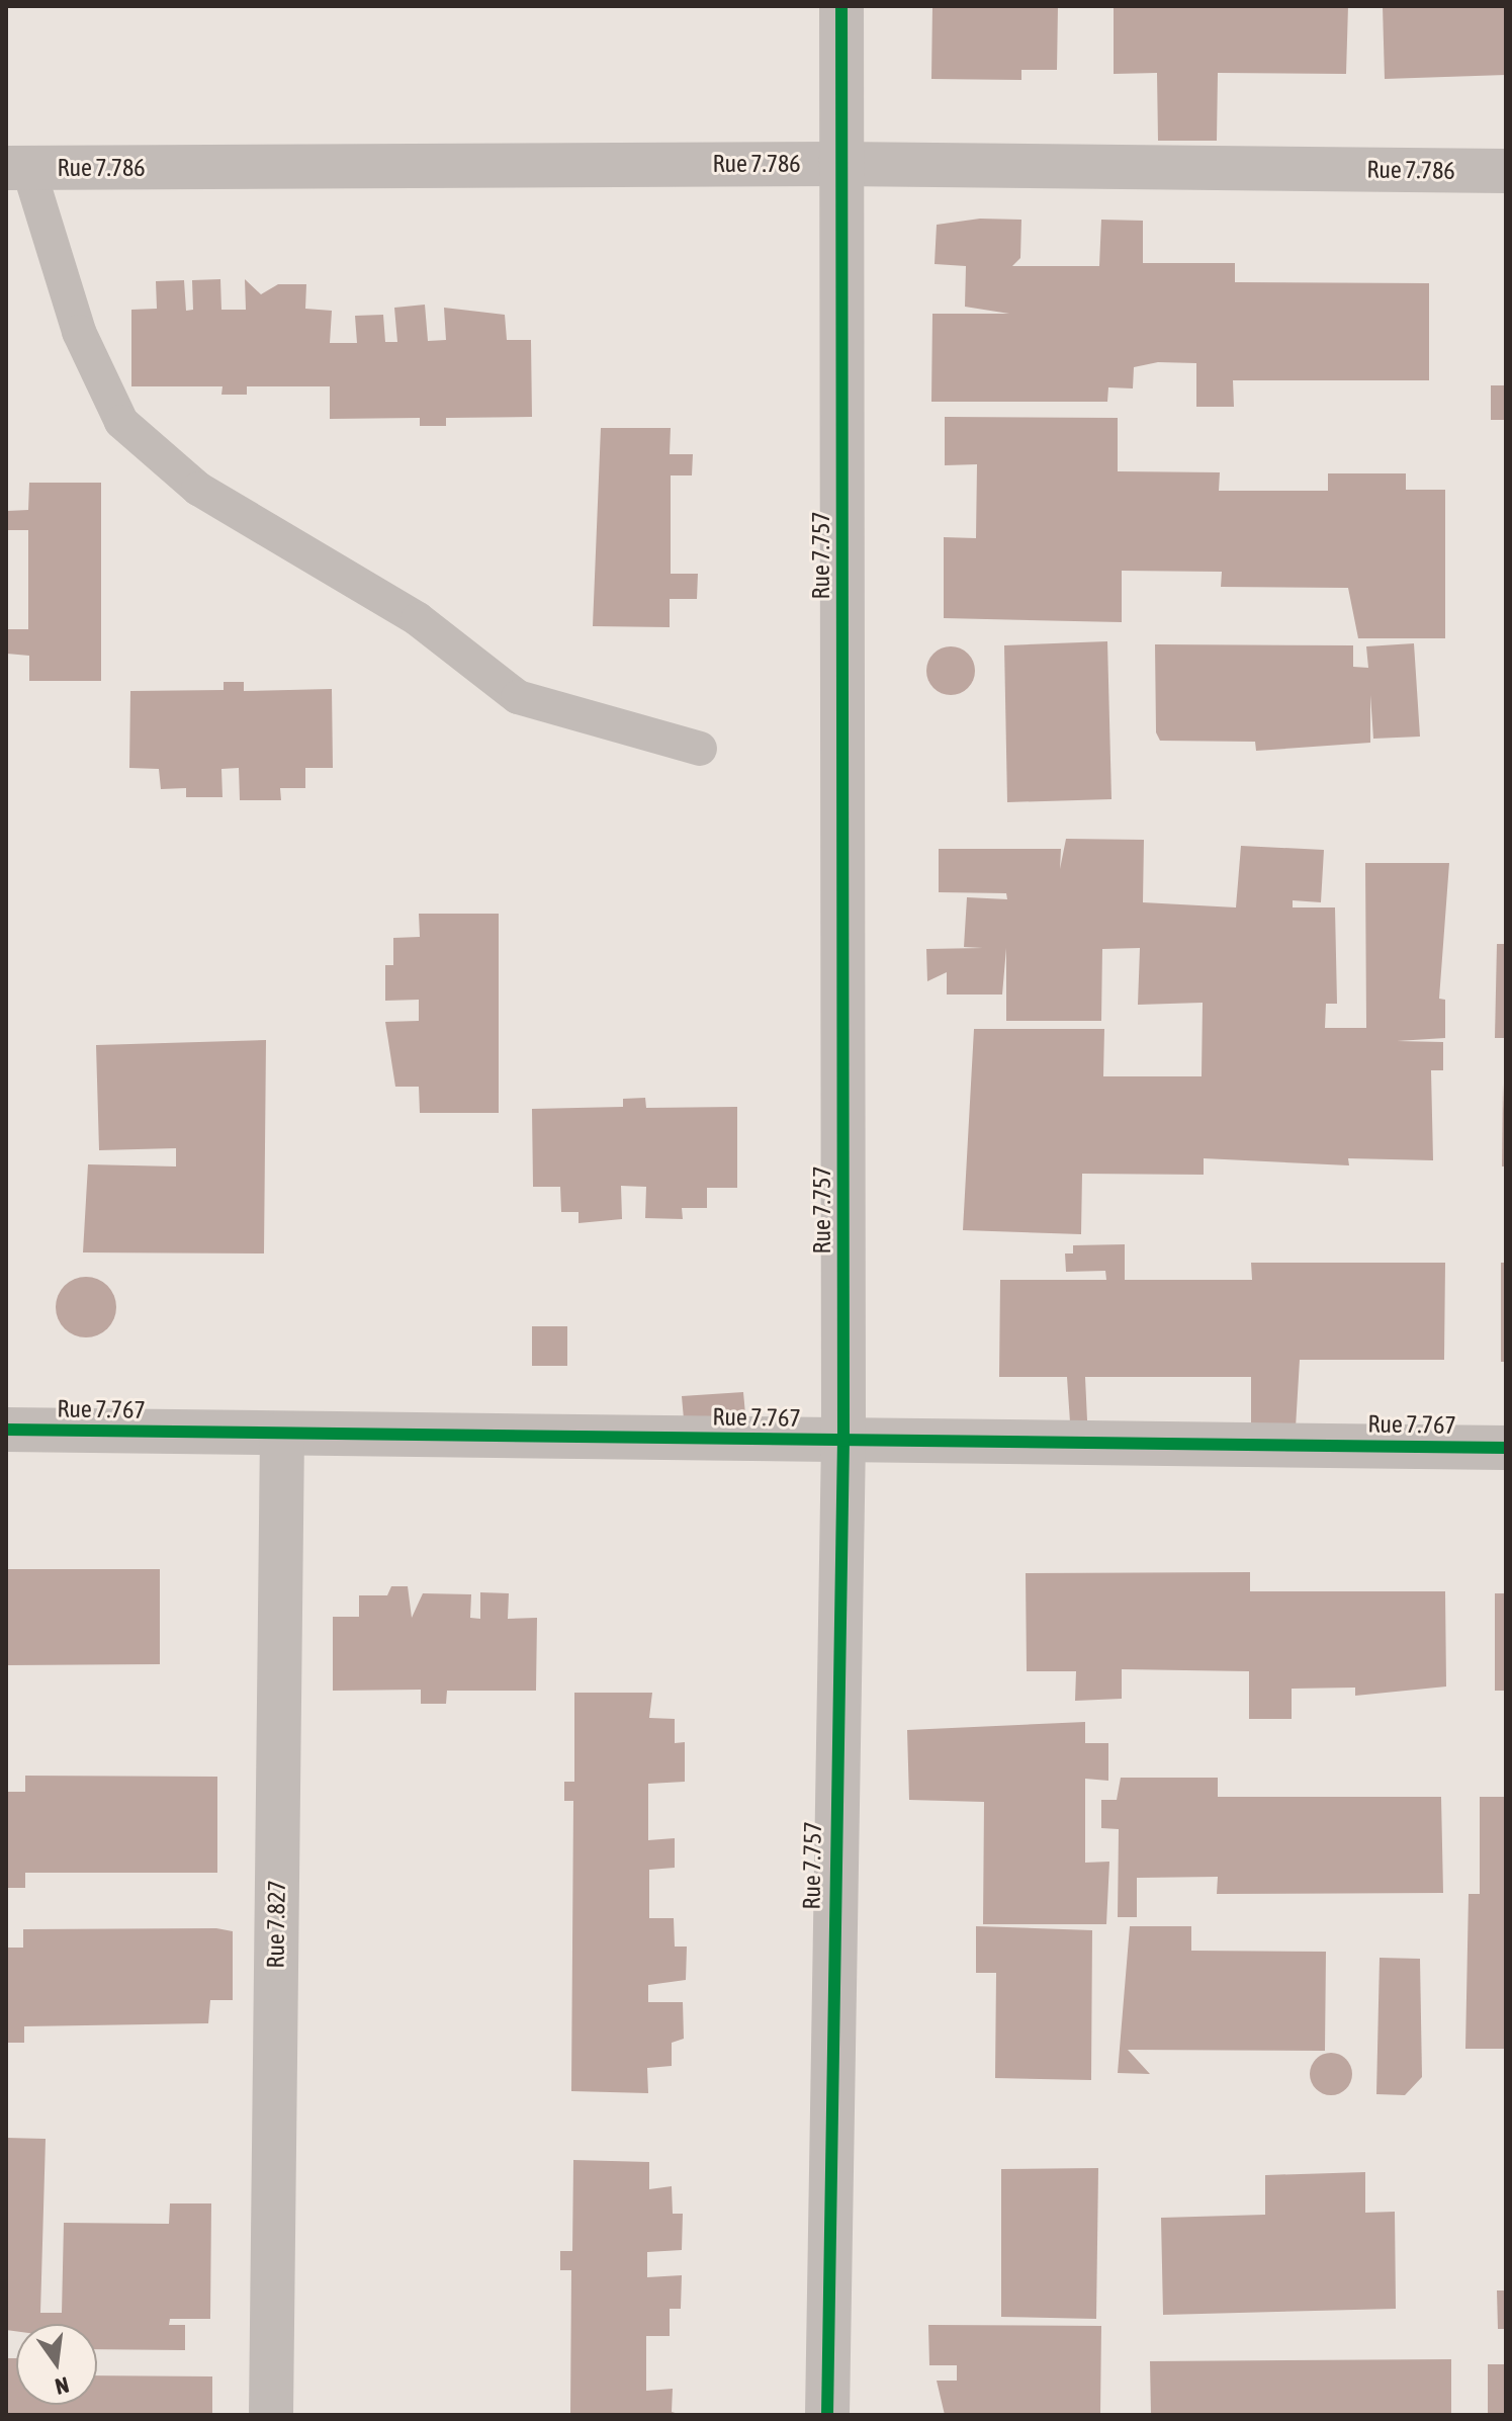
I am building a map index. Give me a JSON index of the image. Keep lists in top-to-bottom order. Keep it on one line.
{"streets":{"street":["Rue 7.786","Rue 7.757","Rue 7.767","Rue 7.827"]},"crossings":[["Rue 7.786","Rue 7.757"],["Rue 7.757","Rue 7.767"],["Rue 7.767","Rue 7.827"]],"north":"bottom"}
